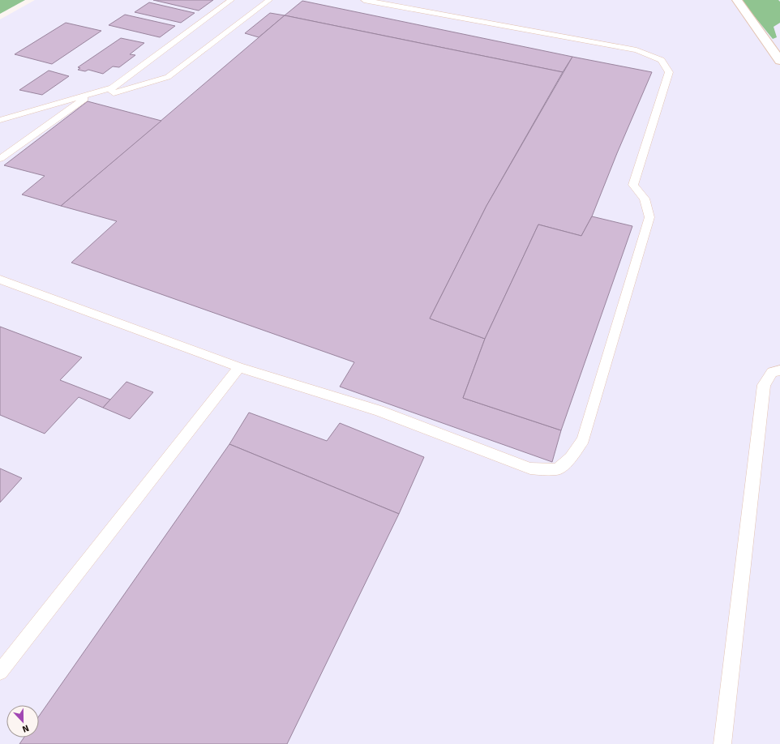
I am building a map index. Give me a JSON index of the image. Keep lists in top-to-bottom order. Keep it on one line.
{"north":"bottom"}
